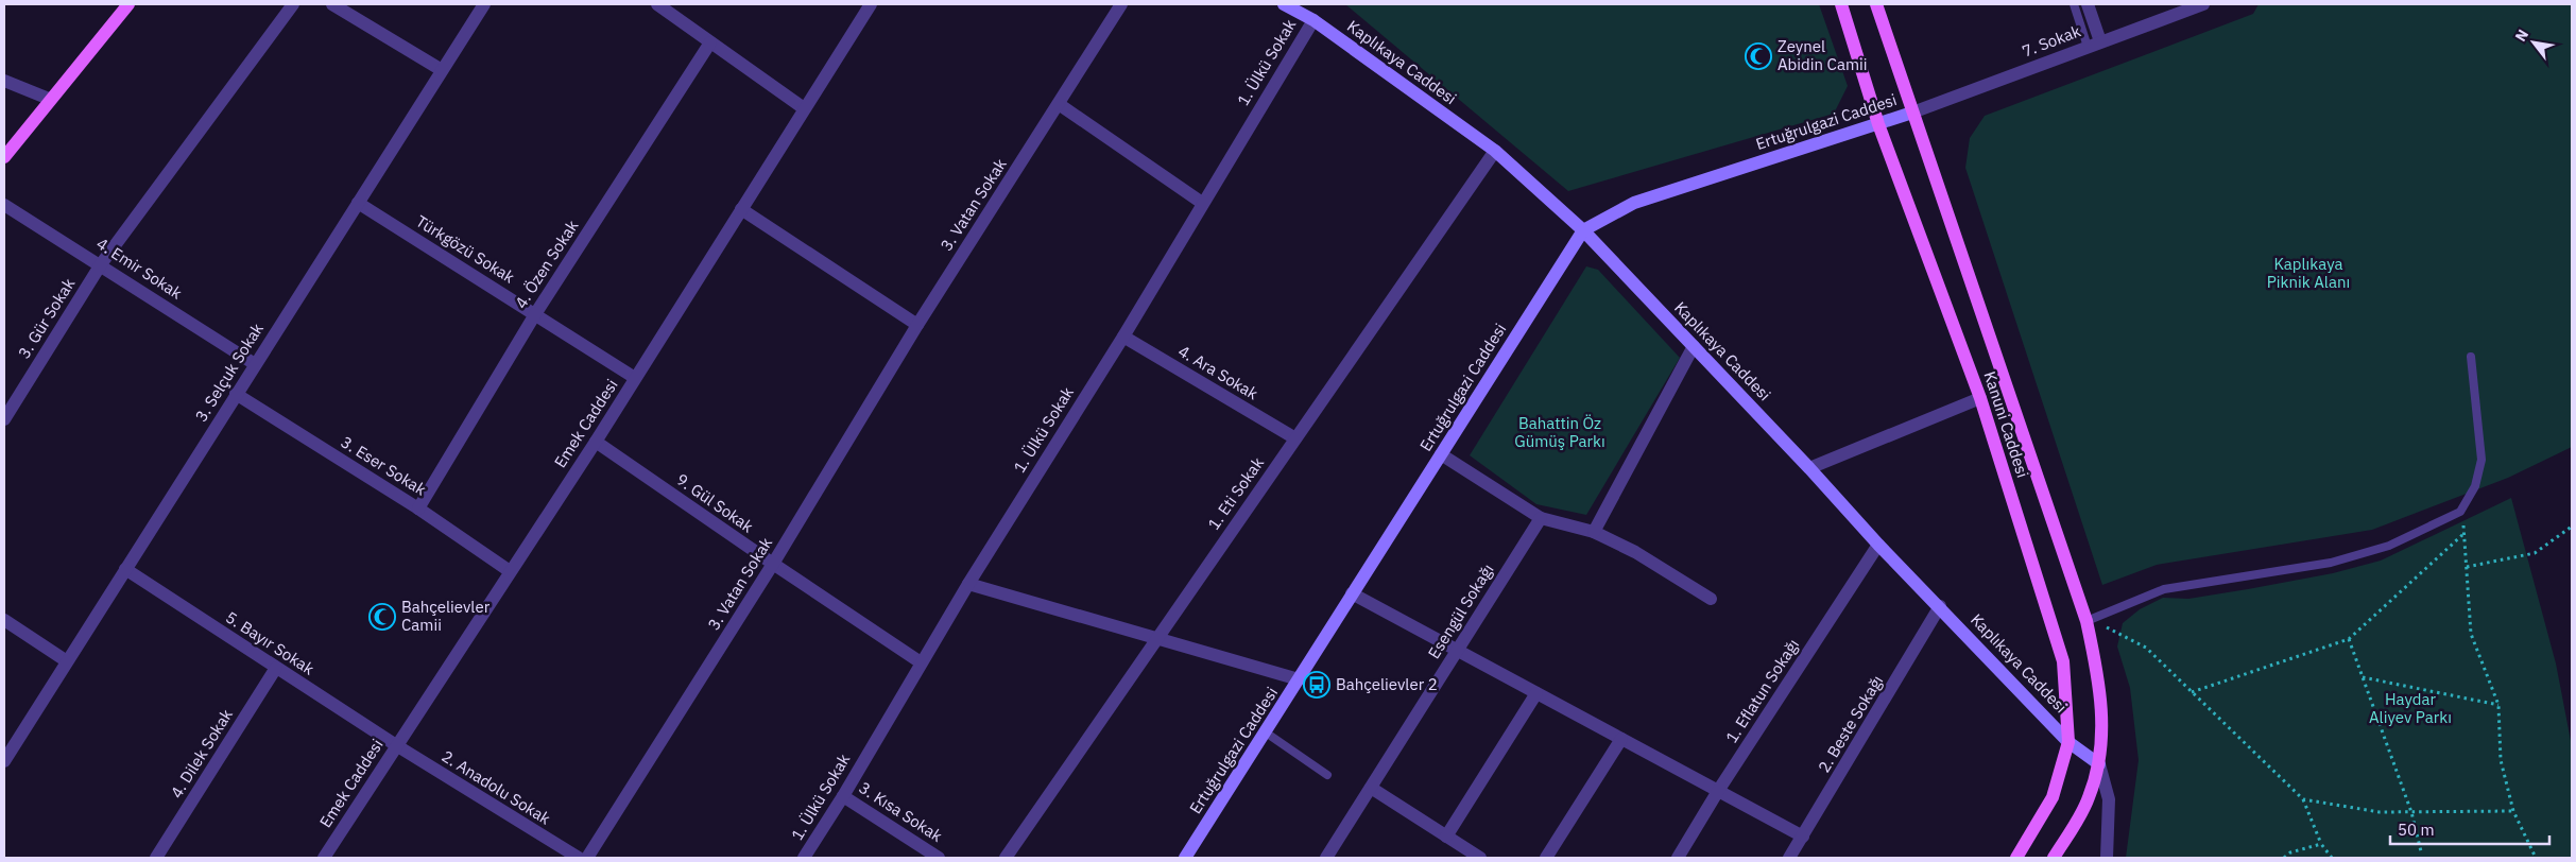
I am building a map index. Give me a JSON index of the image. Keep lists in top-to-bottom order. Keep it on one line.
{"streets":{"main road":["Kaplıkaya Caddesi","Ertuğrulgazi Caddesi","Kanuni Caddesi"],"street":["7. Sokak","1. Ülkü Sokak","3. Vatan Sokak","Türkgözü Sokak","4. Özen Sokak","4. Emir Sokak","3. Gür Sokak","3. Selçuk Sokak","4. Ara Sokak","Emek Caddesi","3. Eser Sokak","1. Eti Sokak","9. Gül Sokak","Esengül Sokağı","5. Bayır Sokak","1. Eflatun Sokağı","2. Beste Sokağı","4. Dilek Sokak","2. Anadolu Sokak","3. Kısa Sokak"]},"crossings":[["7. Sokak","Ertuğrulgazi Caddesi"],["7. Sokak","Kanuni Caddesi"],["1. Ülkü Sokak","Kaplıkaya Caddesi"],["1. Ülkü Sokak","4. Ara Sokak"],["1. Ülkü Sokak","9. Gül Sokak"],["1. Ülkü Sokak","3. Kısa Sokak"],["Kaplıkaya Caddesi","Ertuğrulgazi Caddesi"],["Kaplıkaya Caddesi","Kanuni Caddesi"],["Kaplıkaya Caddesi","1. Eti Sokak"],["Kaplıkaya Caddesi","1. Eflatun Sokağı"],["Kaplıkaya Caddesi","2. Beste Sokağı"],["Ertuğrulgazi Caddesi","Kanuni Caddesi"],["3. Vatan Sokak","9. Gül Sokak"],["Türkgözü Sokak","4. Özen Sokak"],["Türkgözü Sokak","3. Selçuk Sokak"],["Türkgözü Sokak","Emek Caddesi"],["4. Özen Sokak","3. Eser Sokak"],["4. Emir Sokak","3. Gür Sokak"],["4. Emir Sokak","3. Selçuk Sokak"],["3. Selçuk Sokak","3. Eser Sokak"],["3. Selçuk Sokak","5. Bayır Sokak"],["4. Ara Sokak","1. Eti Sokak"],["Emek Caddesi","3. Eser Sokak"],["Emek Caddesi","9. Gül Sokak"],["Emek Caddesi","5. Bayır Sokak"],["Emek Caddesi","2. Anadolu Sokak"],["5. Bayır Sokak","4. Dilek Sokak"],["5. Bayır Sokak","2. Anadolu Sokak"]],"parks":["Kaplıkaya Piknik Alanı","Bahattin Öz Gümüş Parkı","Haydar Aliyev Parkı"],"places":{"mosque":["Zeynel Abidin Camii","Bahçelievler Camii"],"bus stop":["Bahçelievler 2"]},"scale_bar":"50 m","north":"top left"}
